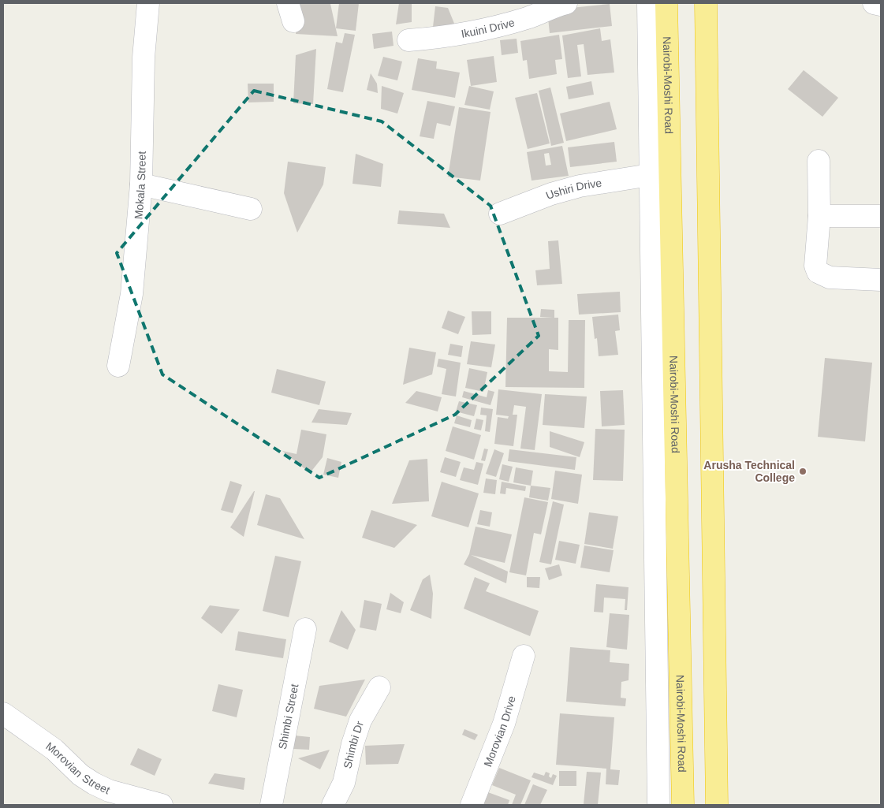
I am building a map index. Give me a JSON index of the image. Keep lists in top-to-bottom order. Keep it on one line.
{"streets":{"highway":["Nairobi-Moshi Road"],"street":["Ikuini Drive","Mokala Street","Ushiri Drive","Shimbi Street","Morovian Drive","Shimbi Dr","Morovian Street"]},"places":["Arusha Technical College"]}
